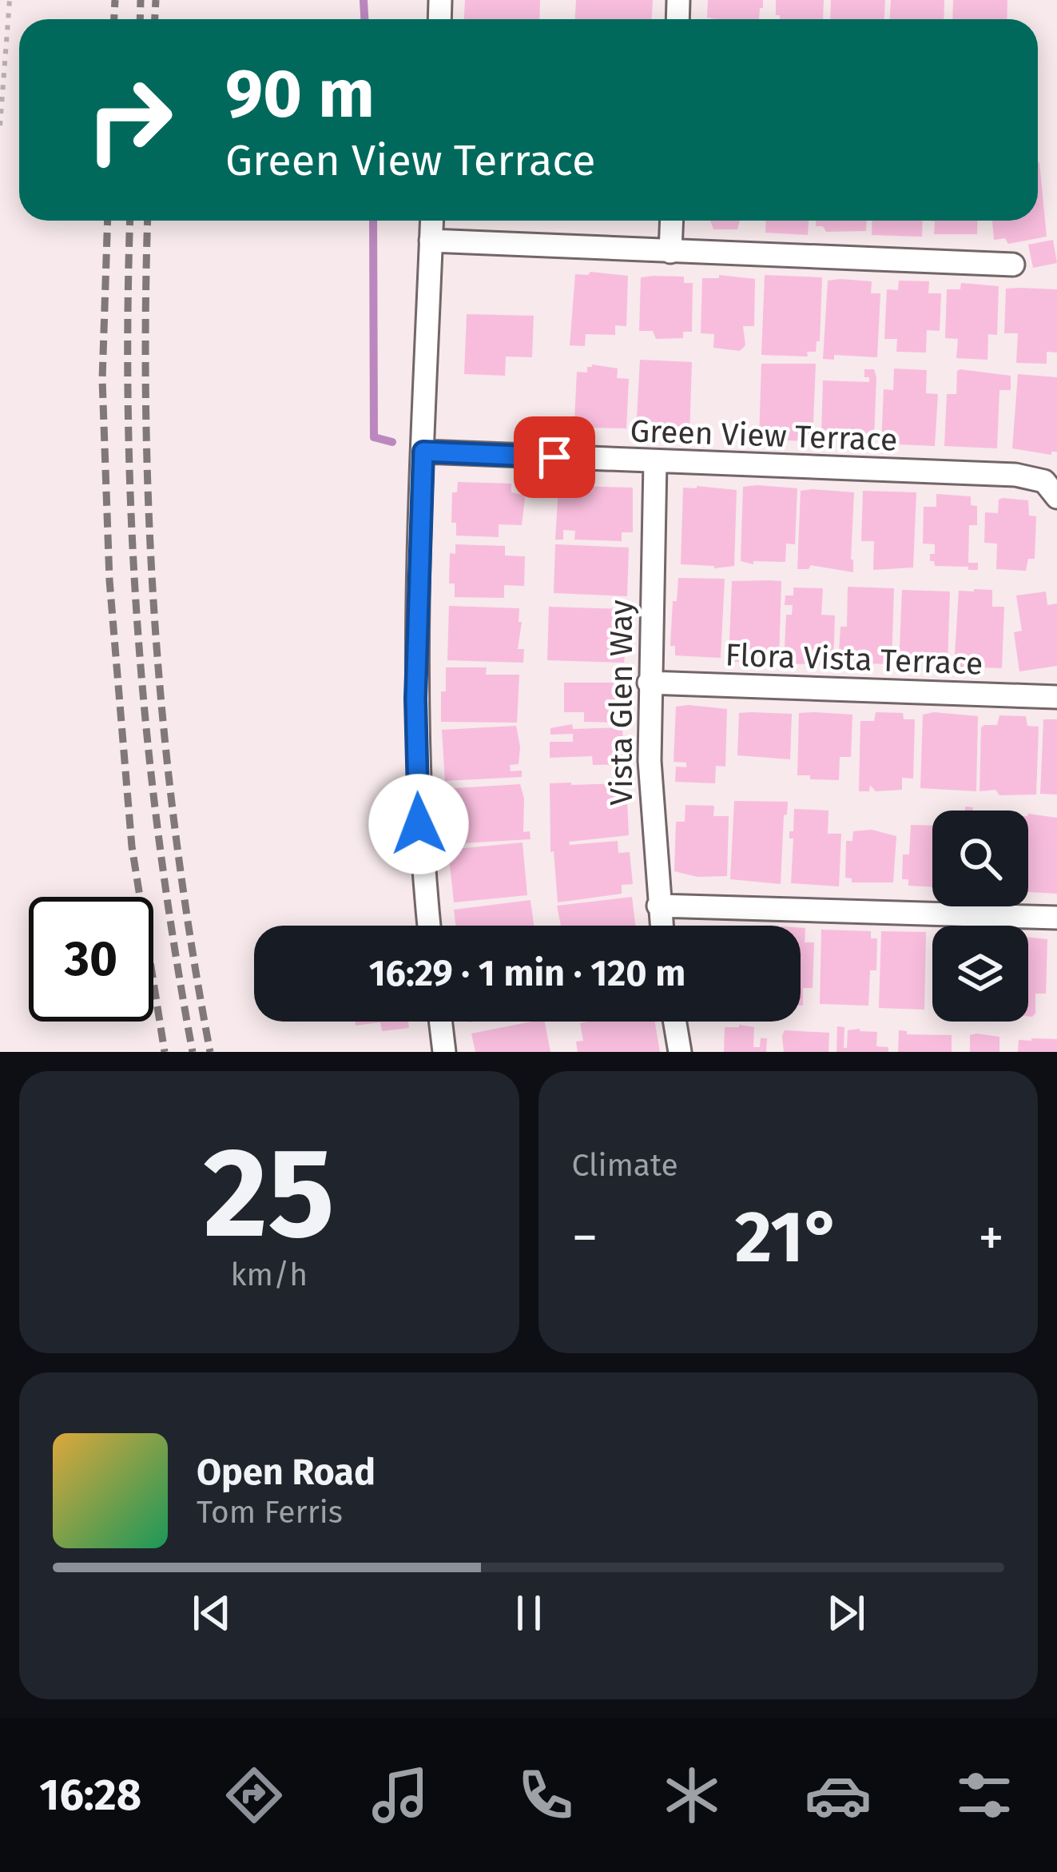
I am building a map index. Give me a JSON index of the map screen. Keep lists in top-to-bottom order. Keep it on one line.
{"streets":{"street":["Green View Terrace","Flora Vista Terrace","Vista Glen Way"]},"crossings":[["Green View Terrace","Vista Glen Way"],["Flora Vista Terrace","Vista Glen Way"]],"page":{"turn":["90 m","Green View Terrace"],"limit":"30","trip":"16:29 · 1 min · 120 m","tile":[["25","km/h"],"Climate"],"heat":["−","21°","+"],"song":["Open Road","Tom Ferris"],"tabs":"16:28"}}
